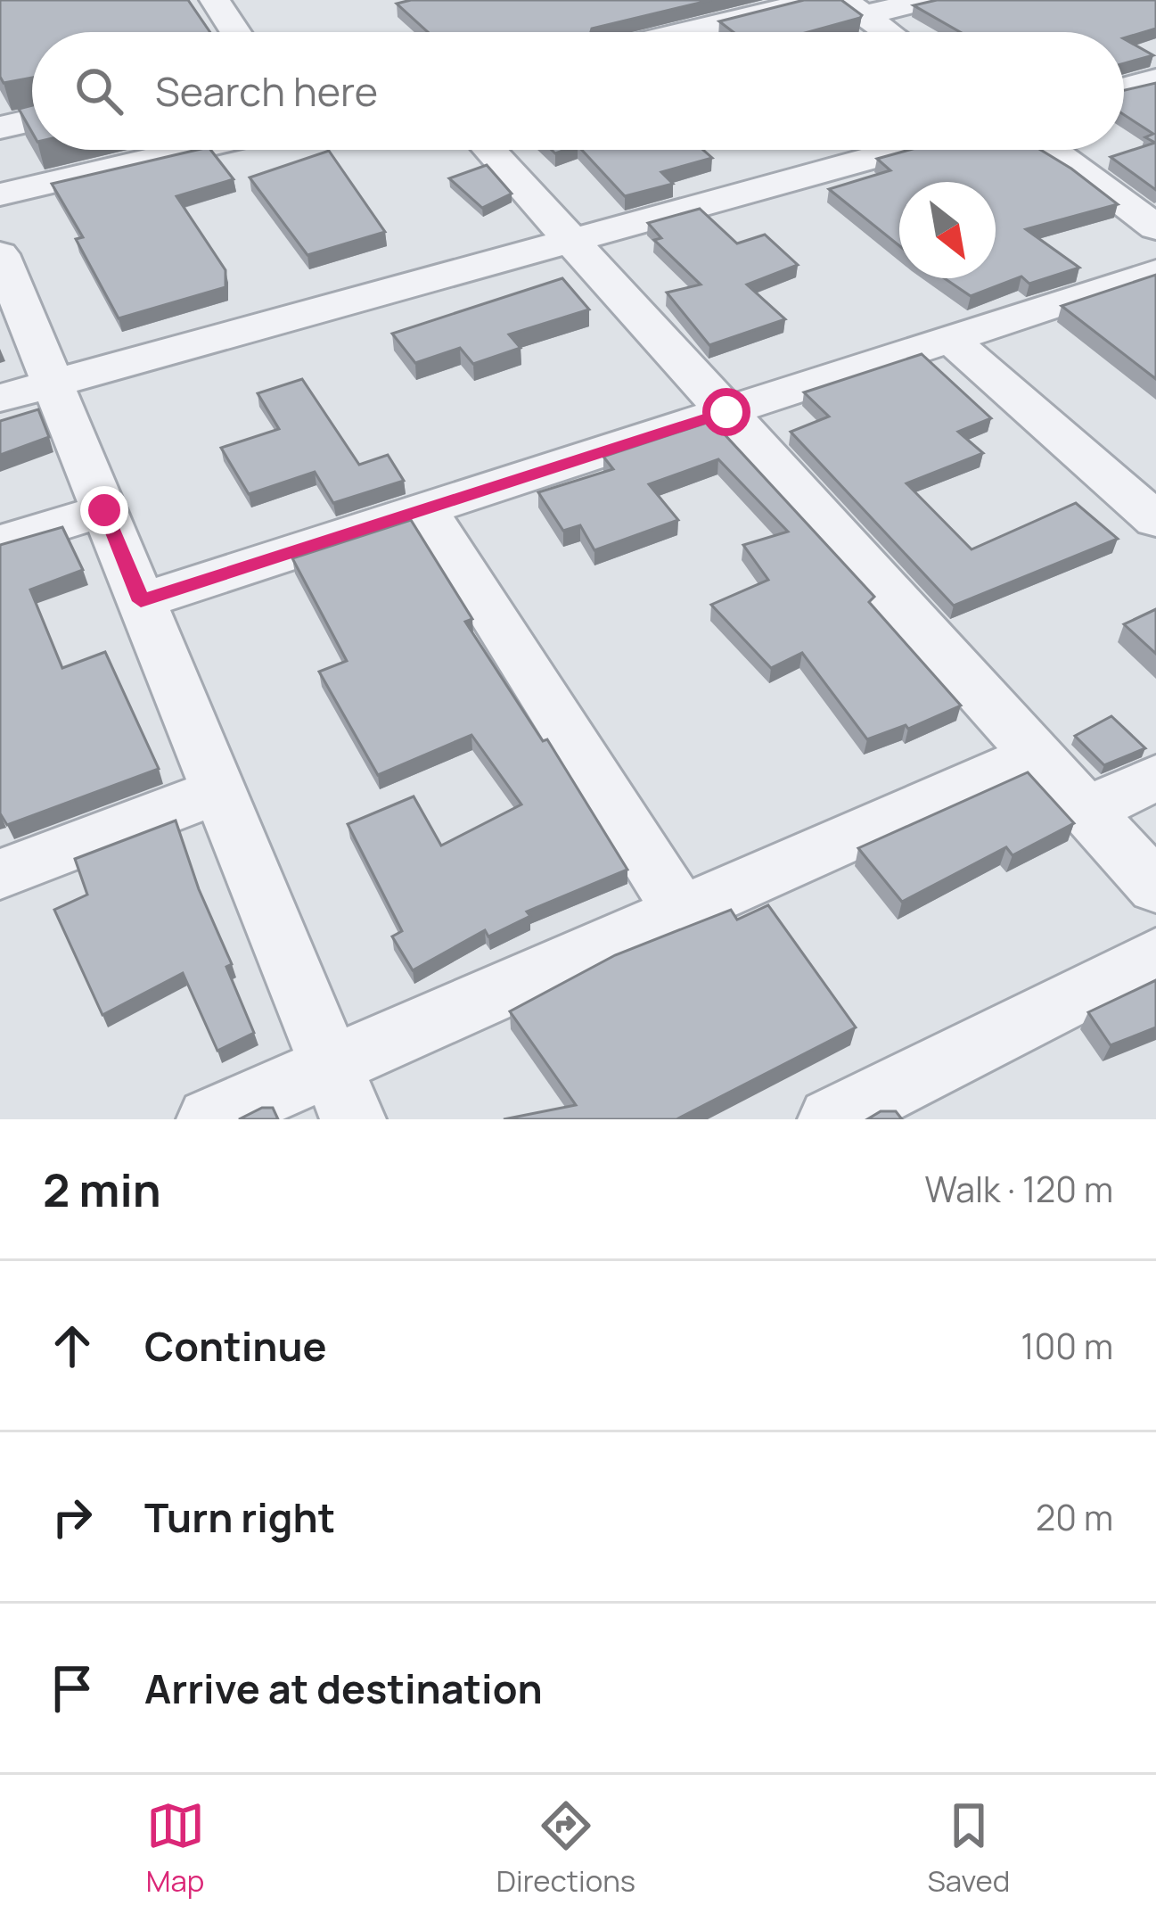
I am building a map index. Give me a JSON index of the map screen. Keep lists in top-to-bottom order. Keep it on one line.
{"north":"bottom right","page":{"search":"Search here","heading":["2 min","Walk · 120 m"],"list":[["Continue","100 m"],["Turn right","20 m"],"Arrive at destination"],"nav":["Map","Directions","Saved"]}}
